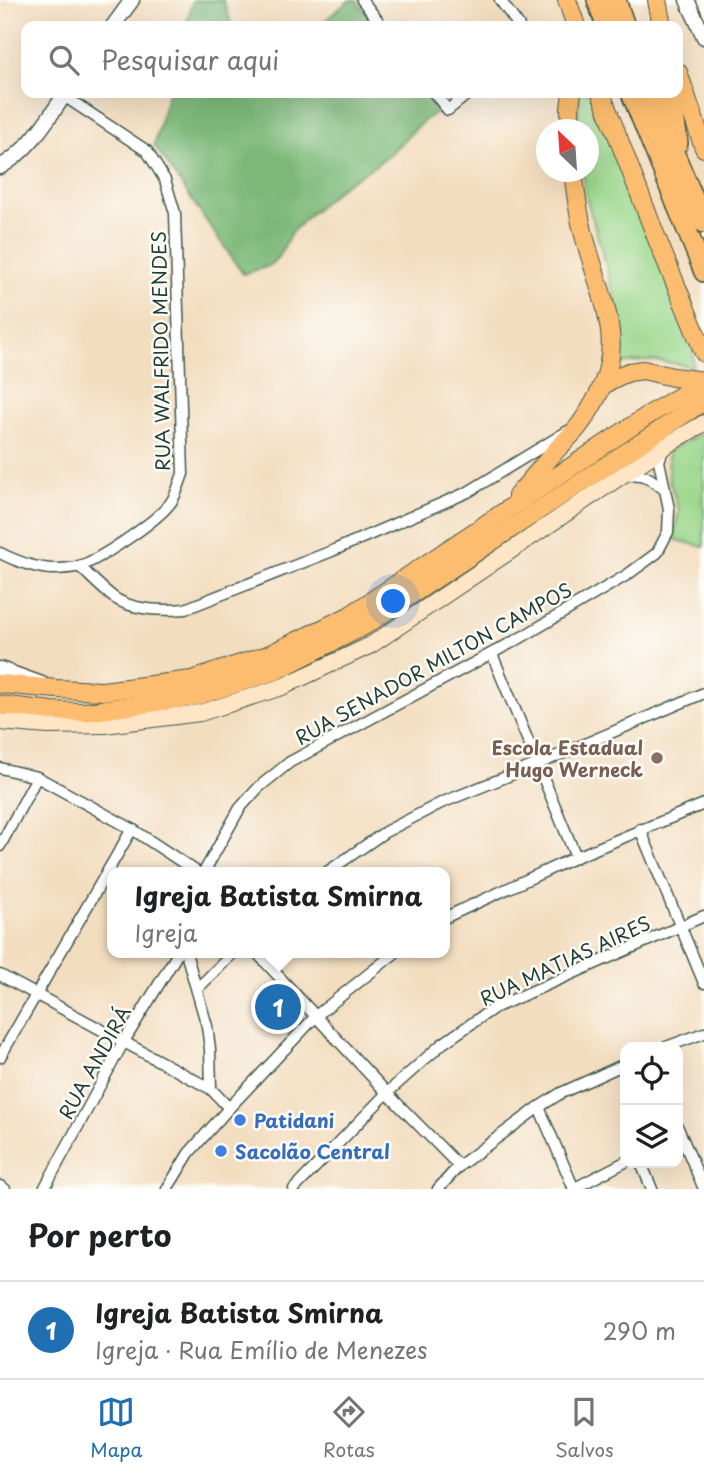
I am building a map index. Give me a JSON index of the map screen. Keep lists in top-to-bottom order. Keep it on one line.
{"streets":{"street":["RUA WALFRIDO MENDES","RUA SENADOR MILTON CAMPOS","RUA MATIAS AIRES","RUA ANDIRÁ"]},"places":["Escola Estadual Hugo Werneck","Patidani","Sacolão Central"],"north":"top left","page":{"search":"Pesquisar aqui","popup":["Igreja Batista Smirna","Igreja"],"pins":"1","heading":"Por perto","list":[{"mark":"1","name":"Igreja Batista Smirna","note":"Igreja · Rua Emílio de Menezes","value":"290 m"}],"nav":["Mapa","Rotas","Salvos"]}}
